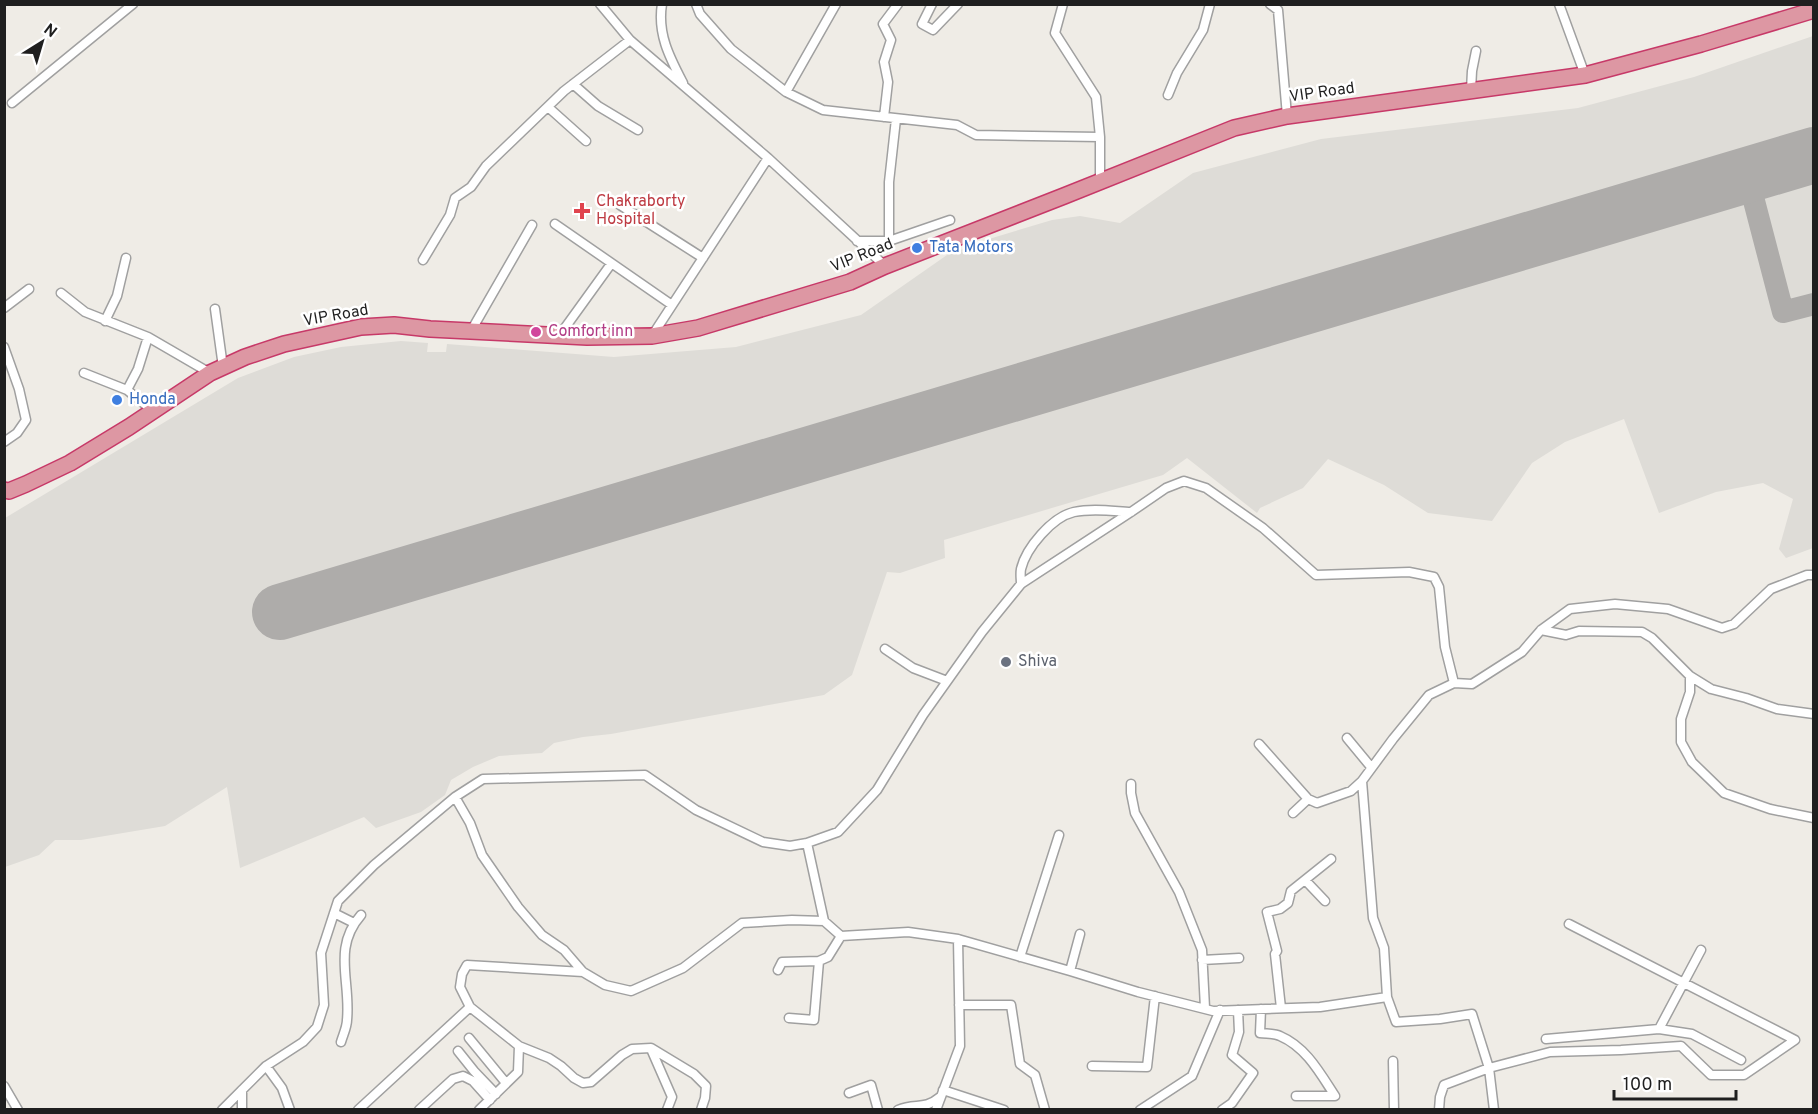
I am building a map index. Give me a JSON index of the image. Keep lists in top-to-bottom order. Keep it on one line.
{"streets":{"highway":["VIP Road"]},"places":{"health":["Chakraborty Hospital"],"other":["Tata Motors","Comfort inn","Honda","Shiva"]},"scale_bar":"100 m","north":"top right"}
